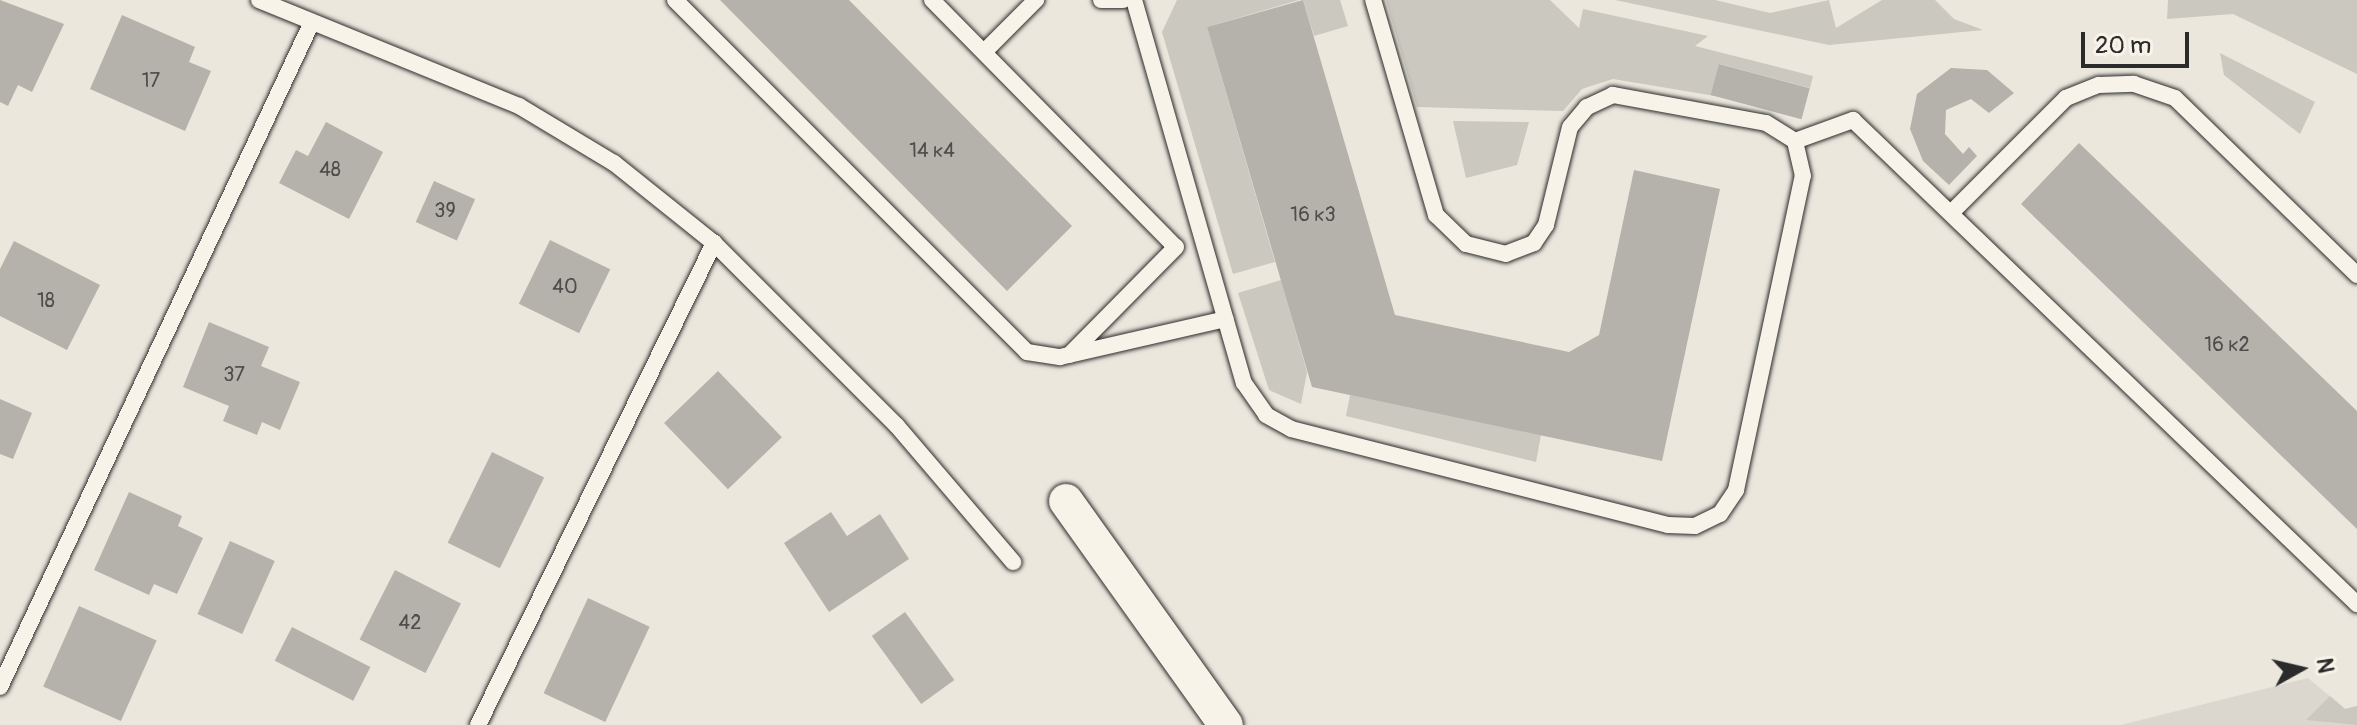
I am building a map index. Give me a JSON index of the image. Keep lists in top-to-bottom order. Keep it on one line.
{"house_numbers":["17","14 к4","48","39","16 к3","40","18","16 к2","37","42"],"scale_bar":"20 m","north":"right"}
